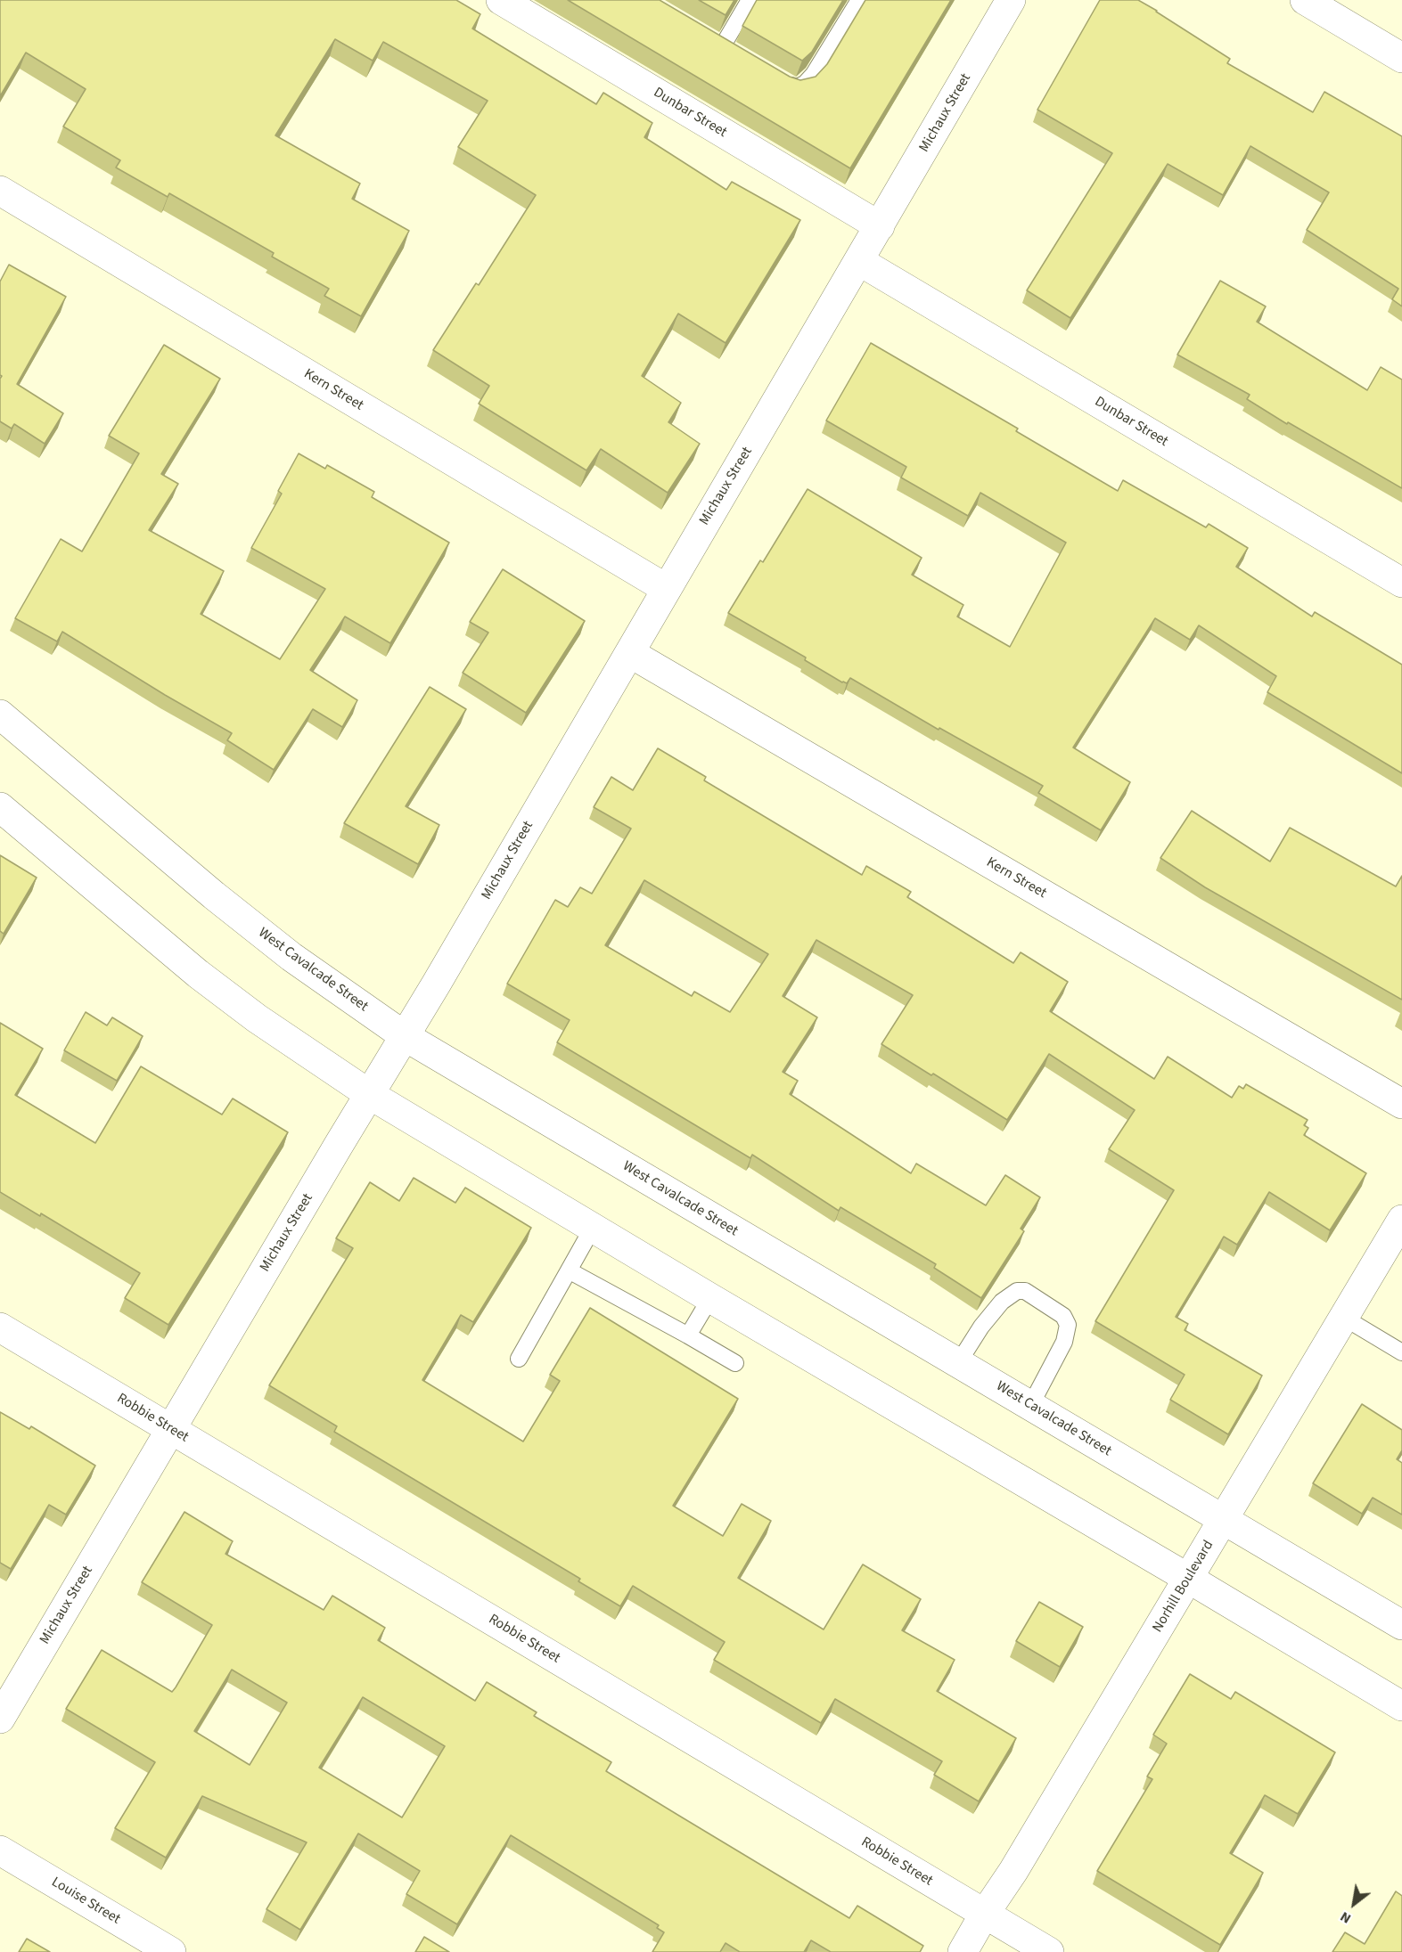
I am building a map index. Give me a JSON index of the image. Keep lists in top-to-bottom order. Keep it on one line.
{"streets":{"street":["Dunbar Street","Michaux Street","Kern Street","West Cavalcade Street","Robbie Street","Norhill Boulevard","Louise Street"]},"crossings":[["Dunbar Street","Michaux Street"],["Michaux Street","Kern Street"],["Michaux Street","West Cavalcade Street"],["Michaux Street","Robbie Street"],["West Cavalcade Street","Norhill Boulevard"],["Robbie Street","Norhill Boulevard"]],"north":"bottom left"}
